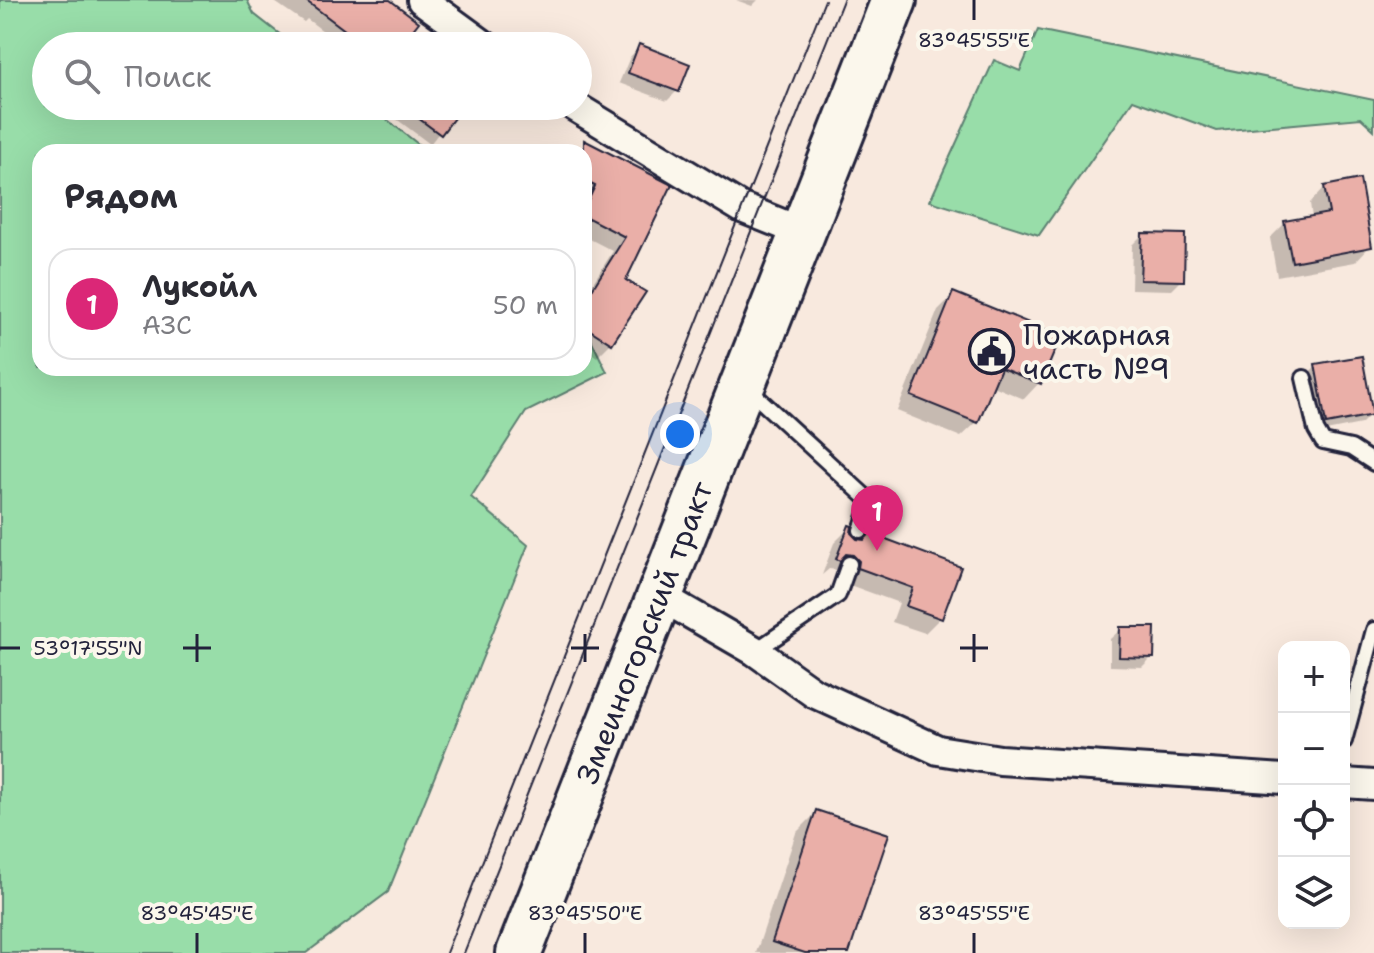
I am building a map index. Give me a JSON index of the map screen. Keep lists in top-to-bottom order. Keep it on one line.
{"streets":{"highway":["Змеиногорский тракт"]},"places":{"public building":["Пожарная часть №9"]},"page":{"search":"Поиск","heading":"Рядом","list":[{"mark":"1","name":"Лукойл","note":"АЗС","value":"50 m"}],"pins":"1","map_buttons":["+","−"]},"coordinates":["83°45'55\"E","53°17'55\"N","83°45'45\"E","83°45'50\"E"]}
